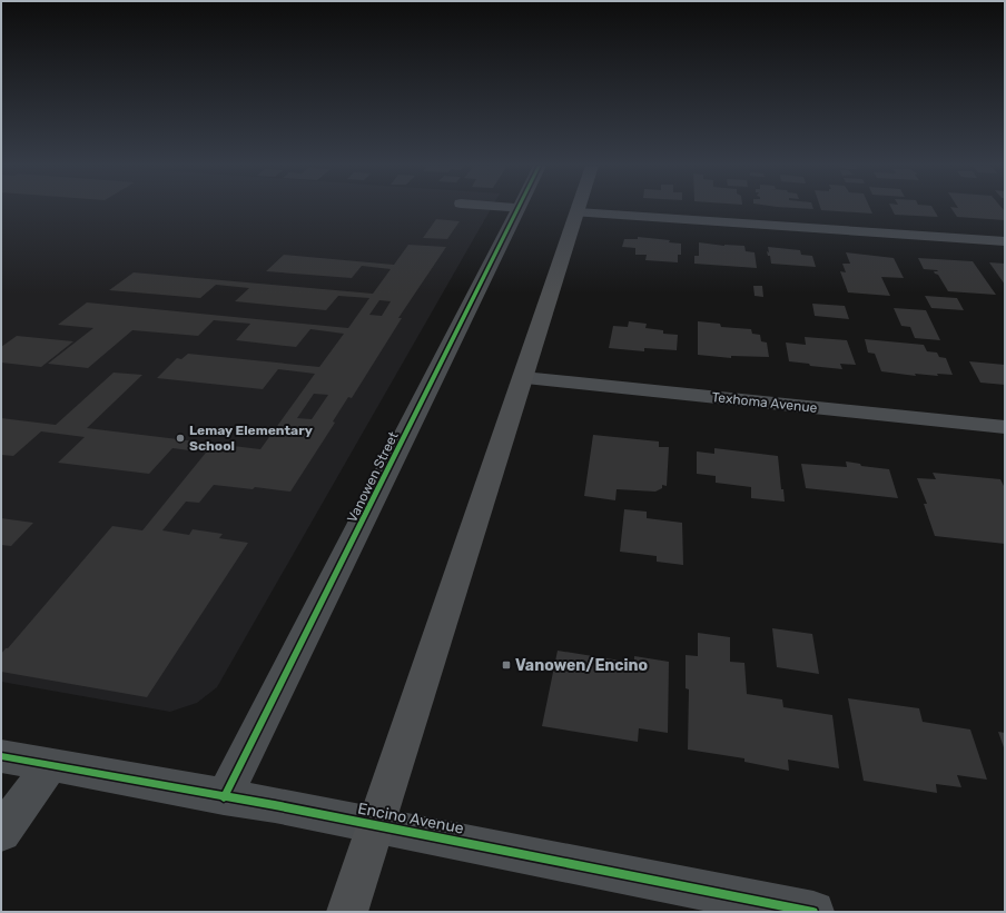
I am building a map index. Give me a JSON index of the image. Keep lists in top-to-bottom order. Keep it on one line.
{"streets":{"street":["Texhoma Avenue","Vanowen Street","Encino Avenue"]},"crossings":[["Vanowen Street","Encino Avenue"]],"places":{"other":["Lemay Elementary School"],"transit":["Vanowen/Encino"]}}
